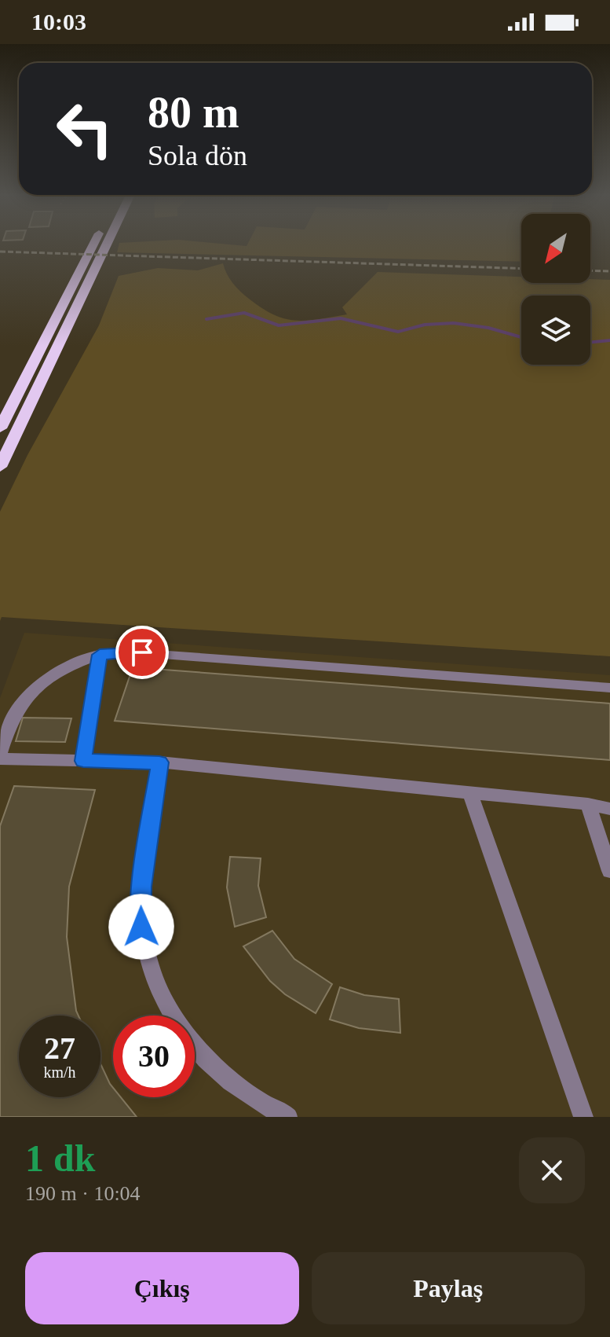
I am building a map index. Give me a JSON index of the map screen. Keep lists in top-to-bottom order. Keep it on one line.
{"north":"bottom left","page":{"status":"10:03","turn":["80 m","Sola dön"],"speed":"27 km/h","limit":"30","heading":["1 dk","190 m · 10:04"],"buttons":["Çıkış","Paylaş"]}}
